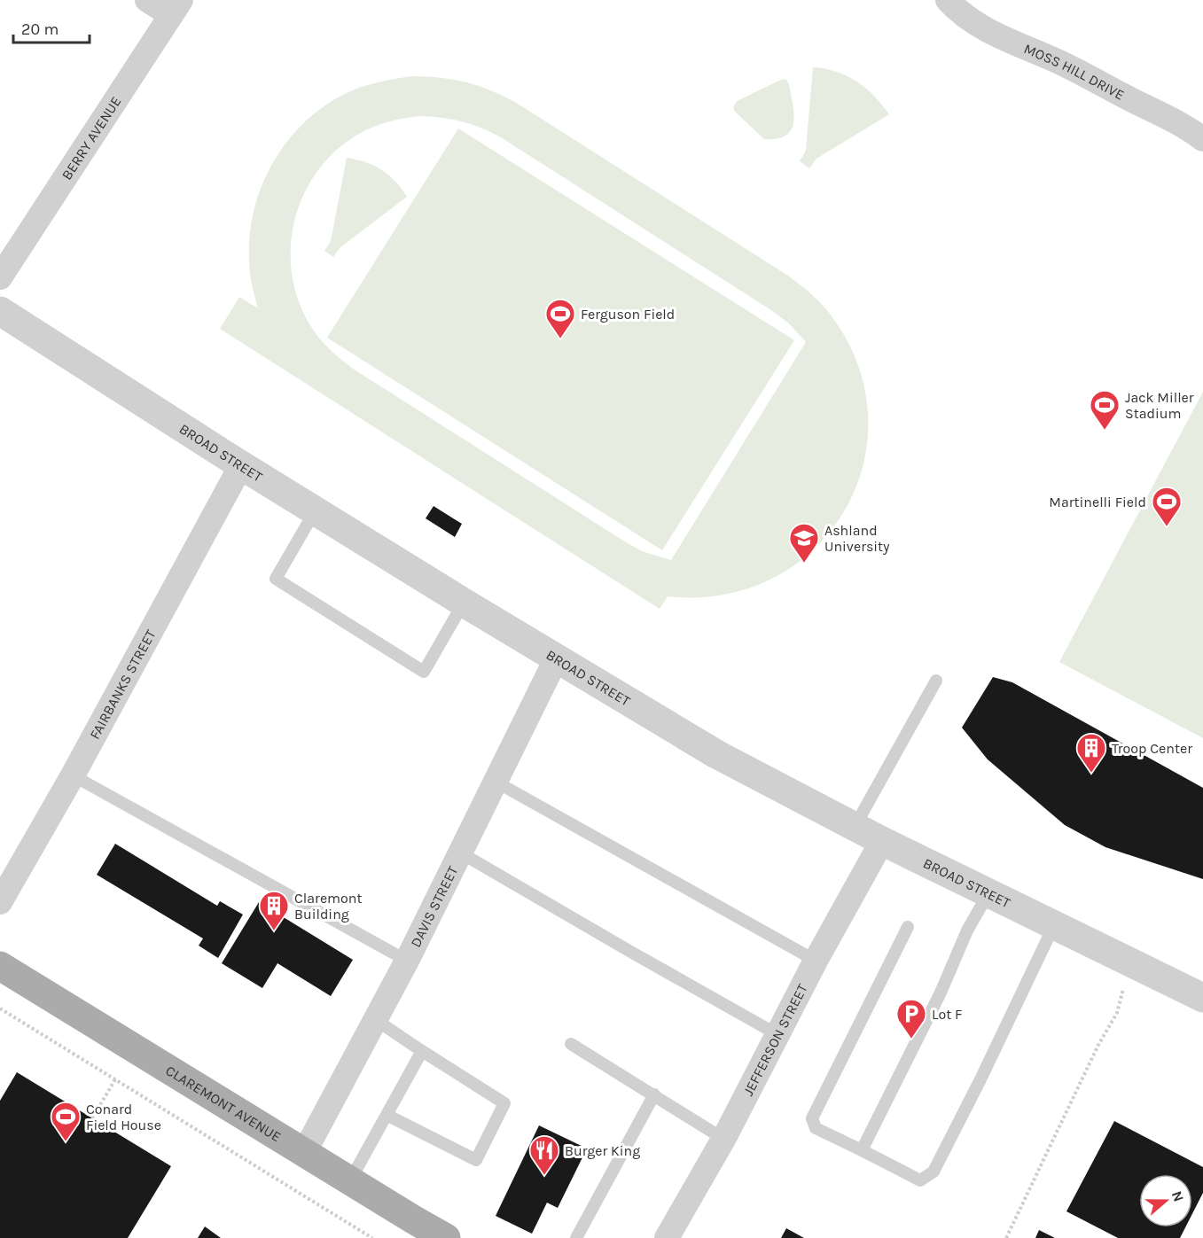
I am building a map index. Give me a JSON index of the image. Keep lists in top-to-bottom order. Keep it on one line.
{"streets":{"main road":["CLAREMONT AVENUE"],"street":["MOSS HILL DRIVE","BERRY AVENUE","BROAD STREET","FAIRBANKS STREET","DAVIS STREET","JEFFERSON STREET"]},"crossings":[["BROAD STREET","FAIRBANKS STREET"],["BROAD STREET","DAVIS STREET"],["BROAD STREET","JEFFERSON STREET"],["DAVIS STREET","CLAREMONT AVENUE"]],"places":{"sports":["Ferguson Field","Jack Miller Stadium","Martinelli Field","Conard Field House"],"school or university":["Ashland University"],"building":["Troop Center","Claremont Building"],"parking":["Lot F"],"restaurant":["Burger King"]},"scale_bar":"20 m","north":"right"}
